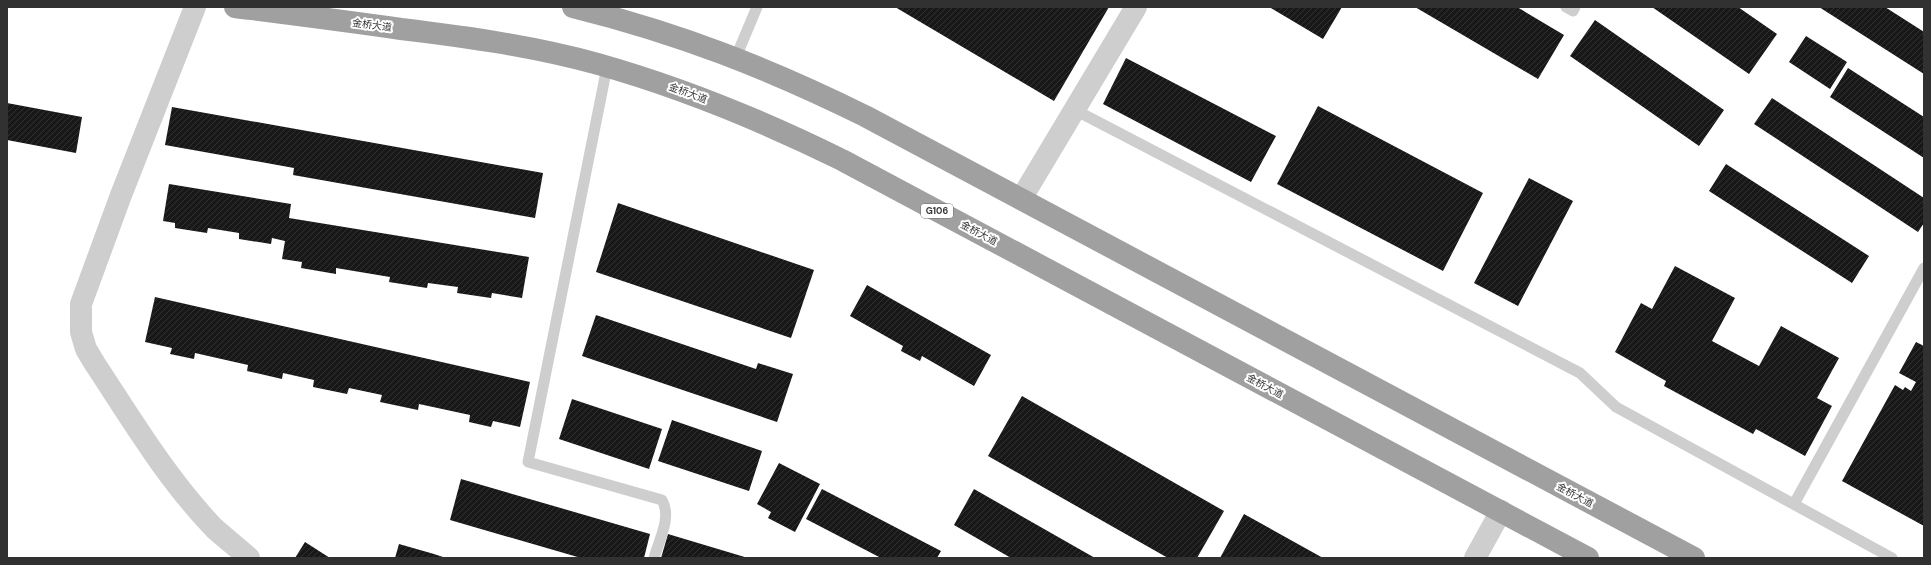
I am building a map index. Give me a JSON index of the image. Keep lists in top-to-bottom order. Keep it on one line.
{"streets":{"highway":["金桥大道","G106"]}}
